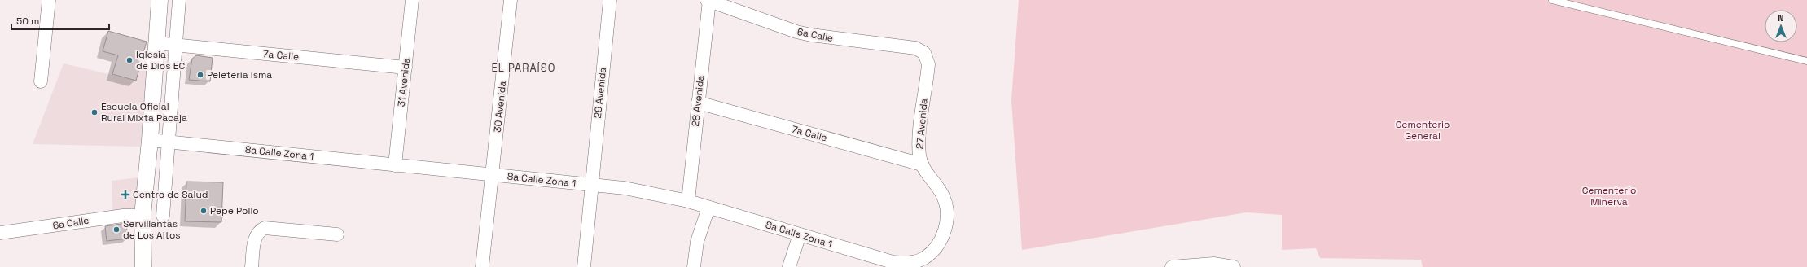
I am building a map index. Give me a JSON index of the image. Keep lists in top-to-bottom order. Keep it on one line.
{"streets":{"street":["6a Calle","7a Calle","31 Avenida","29 Avenida","28 Avenida","30 Avenida","27 Avenida","8a Calle Zona 1"]},"crossings":[["6a Calle","28 Avenida"],["6a Calle","27 Avenida"],["7a Calle","31 Avenida"],["7a Calle","28 Avenida"],["7a Calle","27 Avenida"],["31 Avenida","8a Calle Zona 1"],["29 Avenida","8a Calle Zona 1"],["28 Avenida","8a Calle Zona 1"],["30 Avenida","8a Calle Zona 1"],["27 Avenida","8a Calle Zona 1"]],"districts":["EL PARAÍSO"],"parks":["Cementerio General","Cementerio Minerva"],"places":{"other":["Iglesia de Dios EC","Peleteria Isma","Escuela Oficial Rural Mixta Pacaja","Pepe Pollo","Servillantas de Los Altos"],"health":["Centro de Salud"]},"scale_bar":"50 m","north":"top"}
